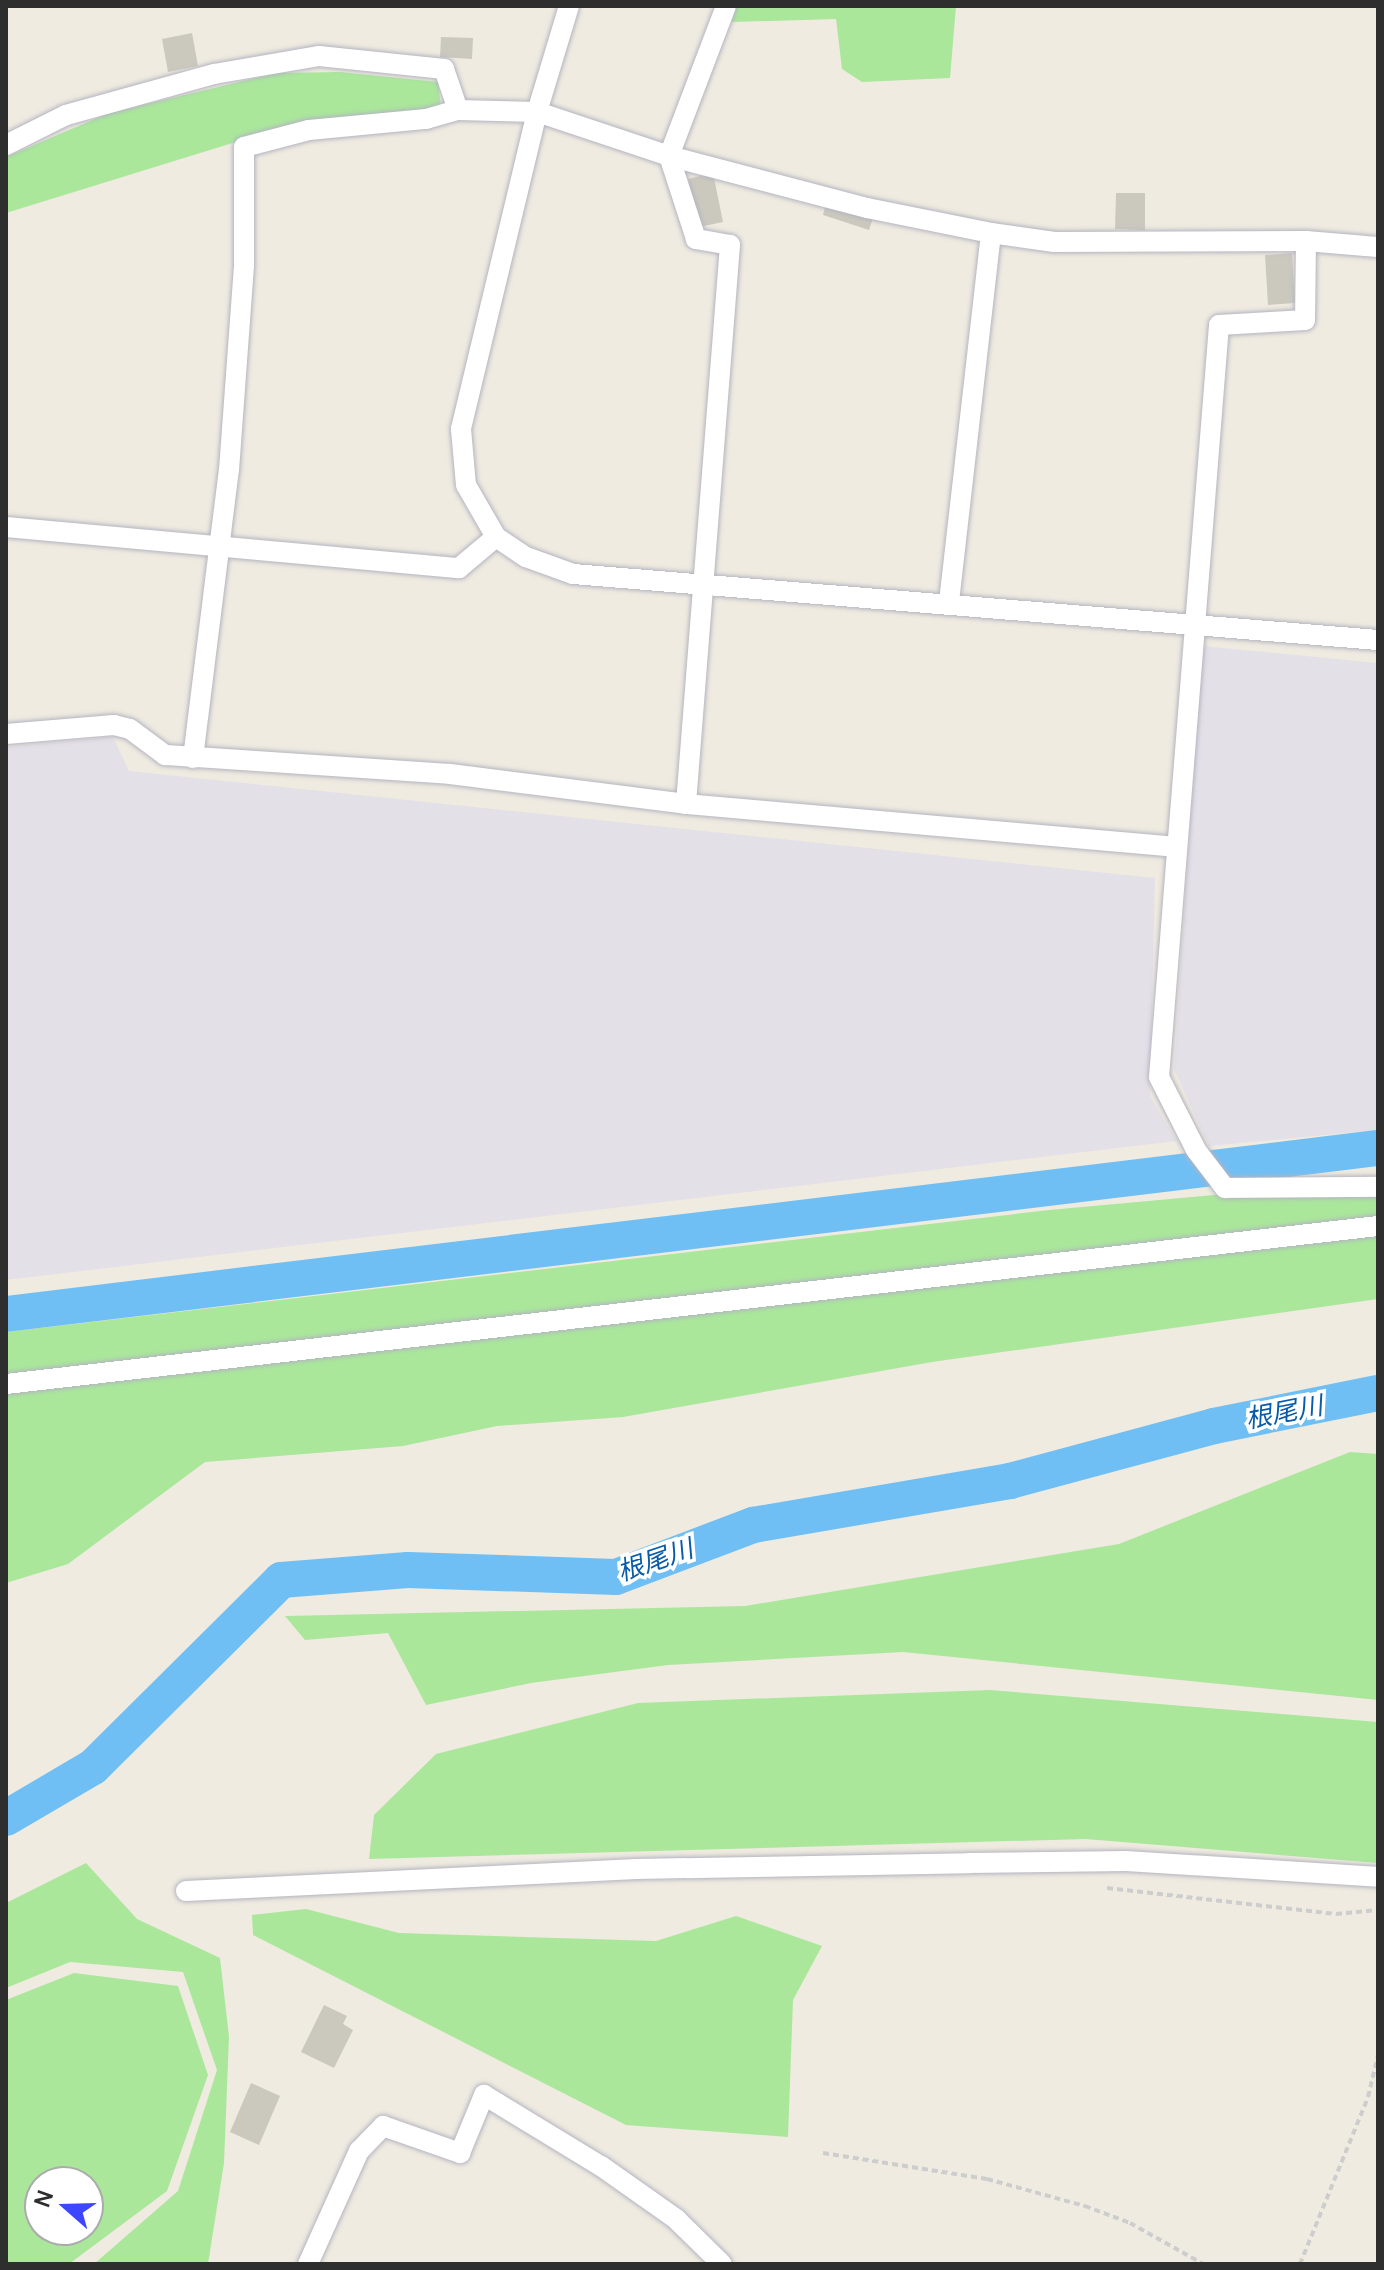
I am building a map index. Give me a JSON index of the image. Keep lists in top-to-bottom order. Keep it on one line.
{"water":["根尾川"],"north":"left"}
